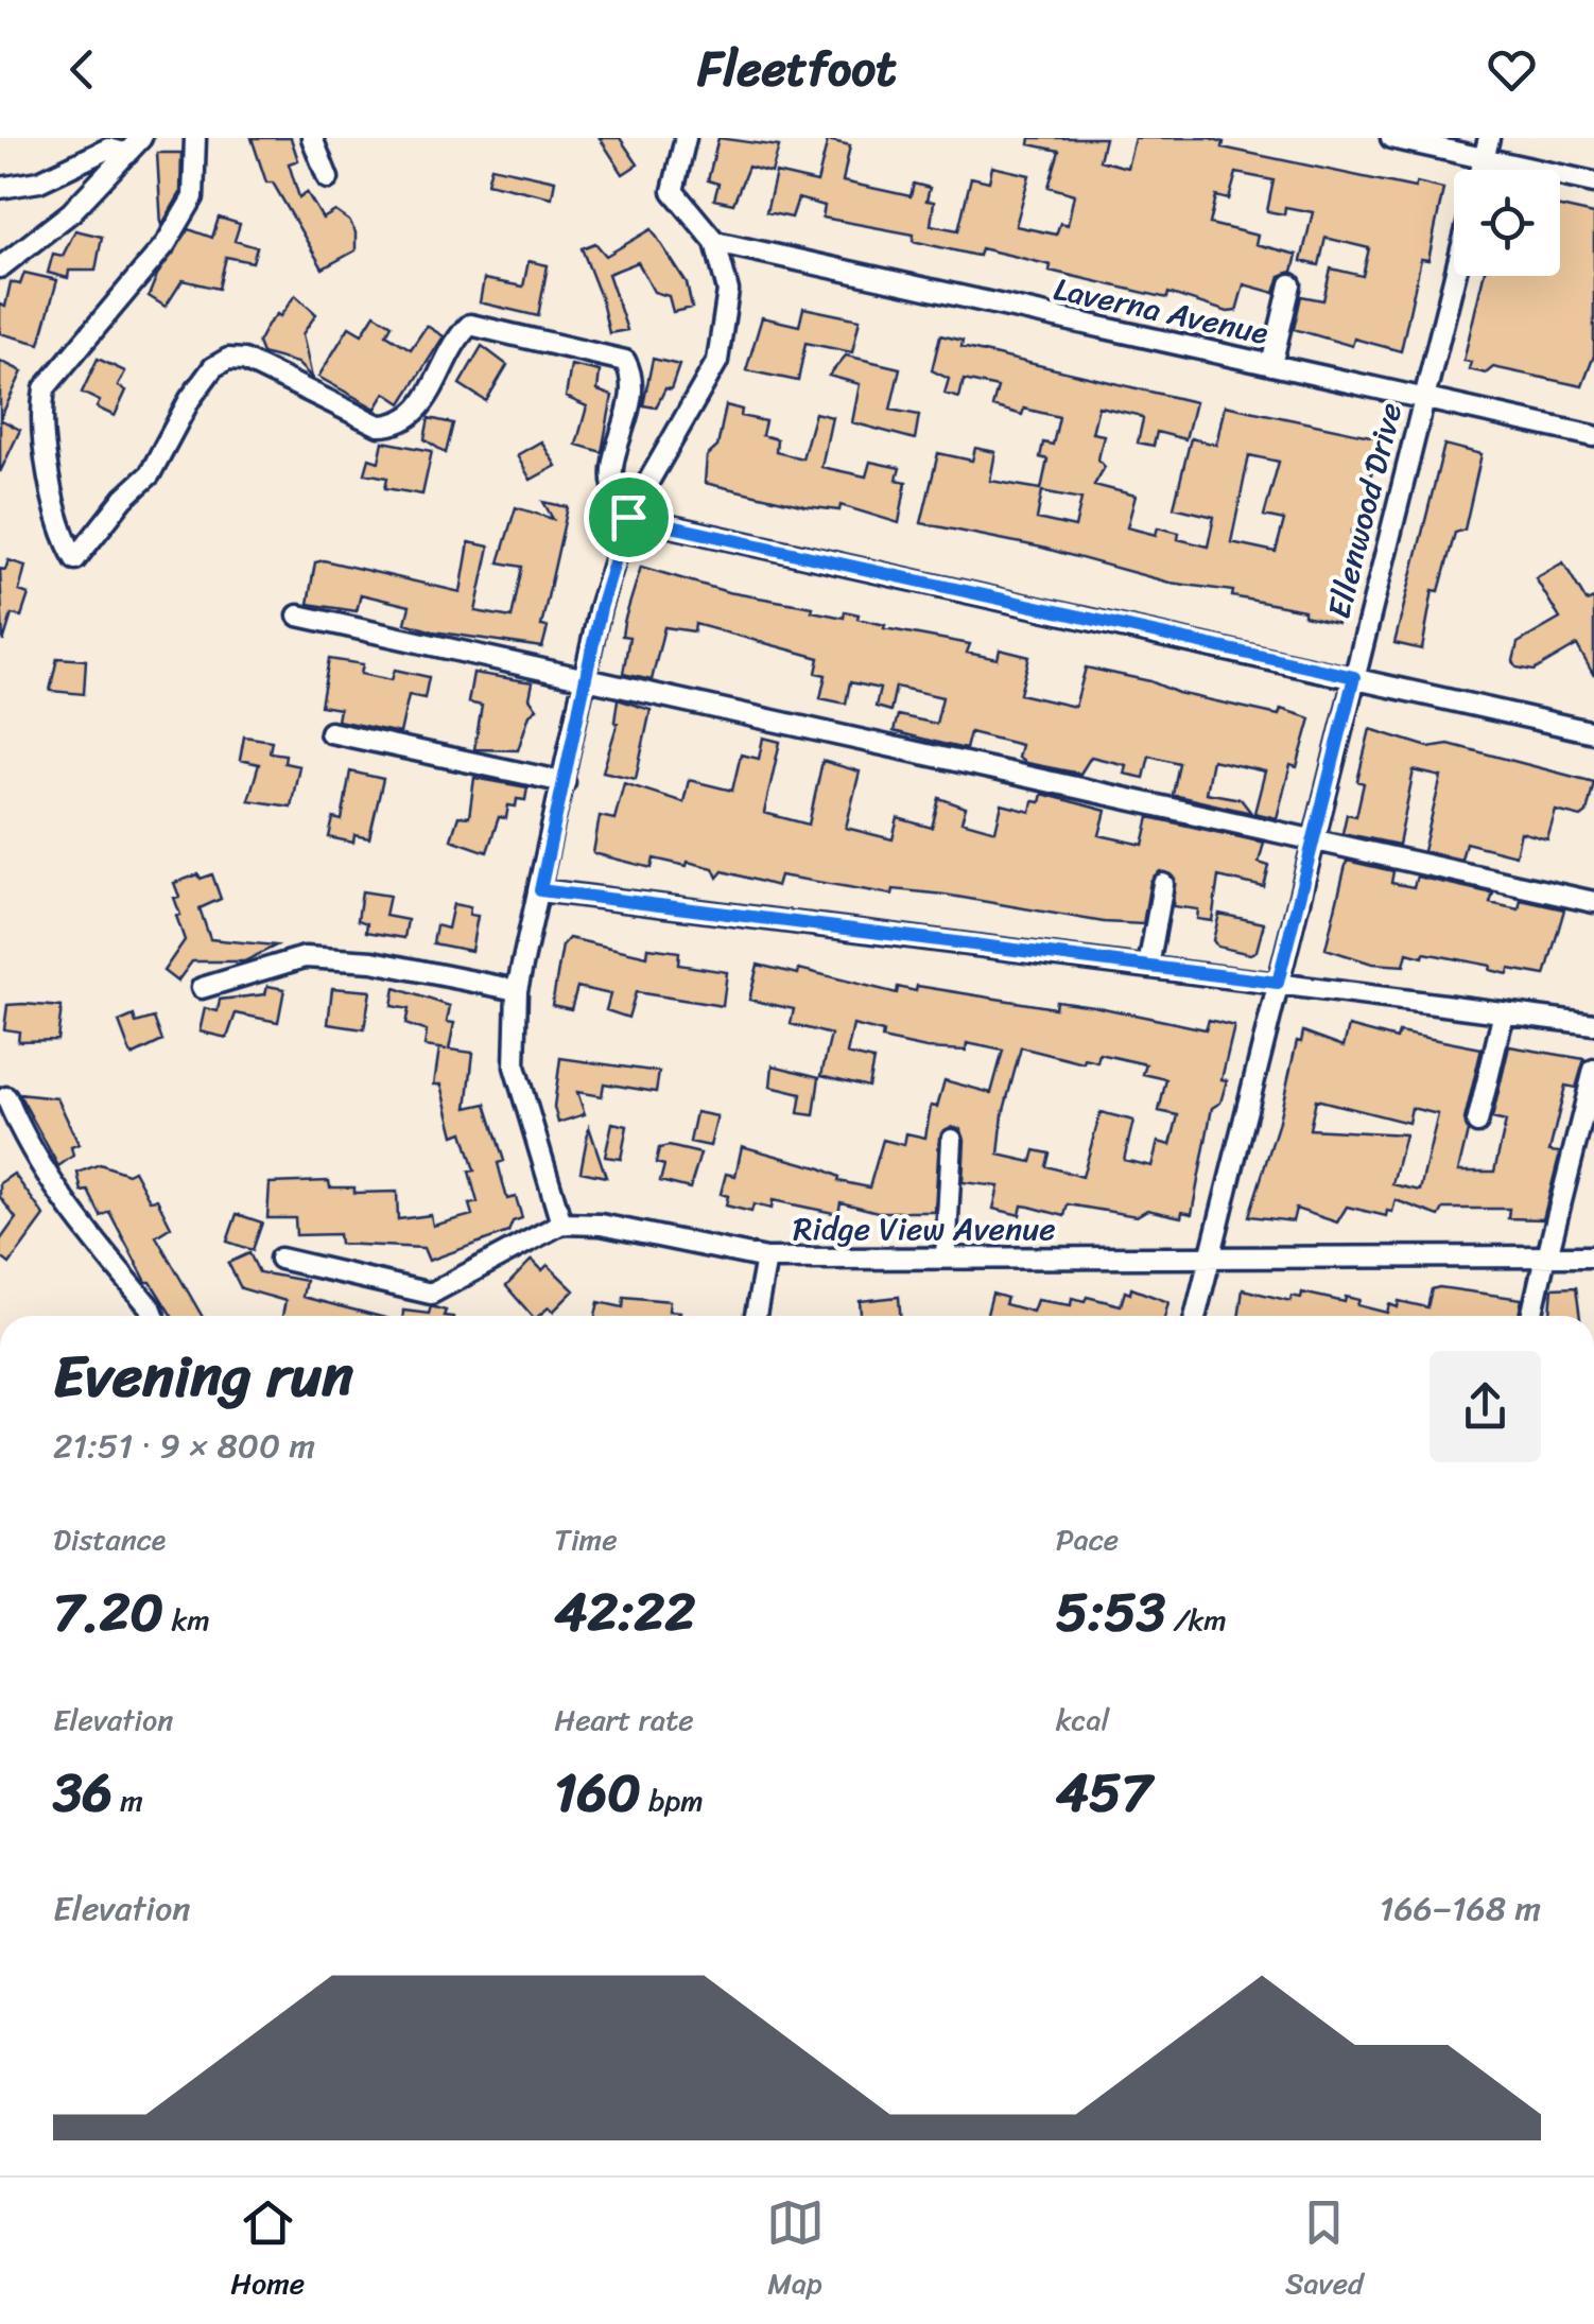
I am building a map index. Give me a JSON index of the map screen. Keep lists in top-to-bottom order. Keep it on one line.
{"streets":{"street":["Laverna Avenue","Ellenwood Drive","Ridge View Avenue"]},"crossings":[["Laverna Avenue","Ellenwood Drive"],["Ellenwood Drive","Ridge View Avenue"]],"page":{"header":"Fleetfoot","heading":["Evening run","21:51 · 9 × 800 m"],"stats":[["Distance","7.20 km"],["Time","42:22"],["Pace","5:53 /km"],["Elevation","36 m"],["Heart rate","160 bpm"],["kcal","457"]],"chart":["Elevation","166–168 m"],"tabs":["Home","Map","Saved"]}}
